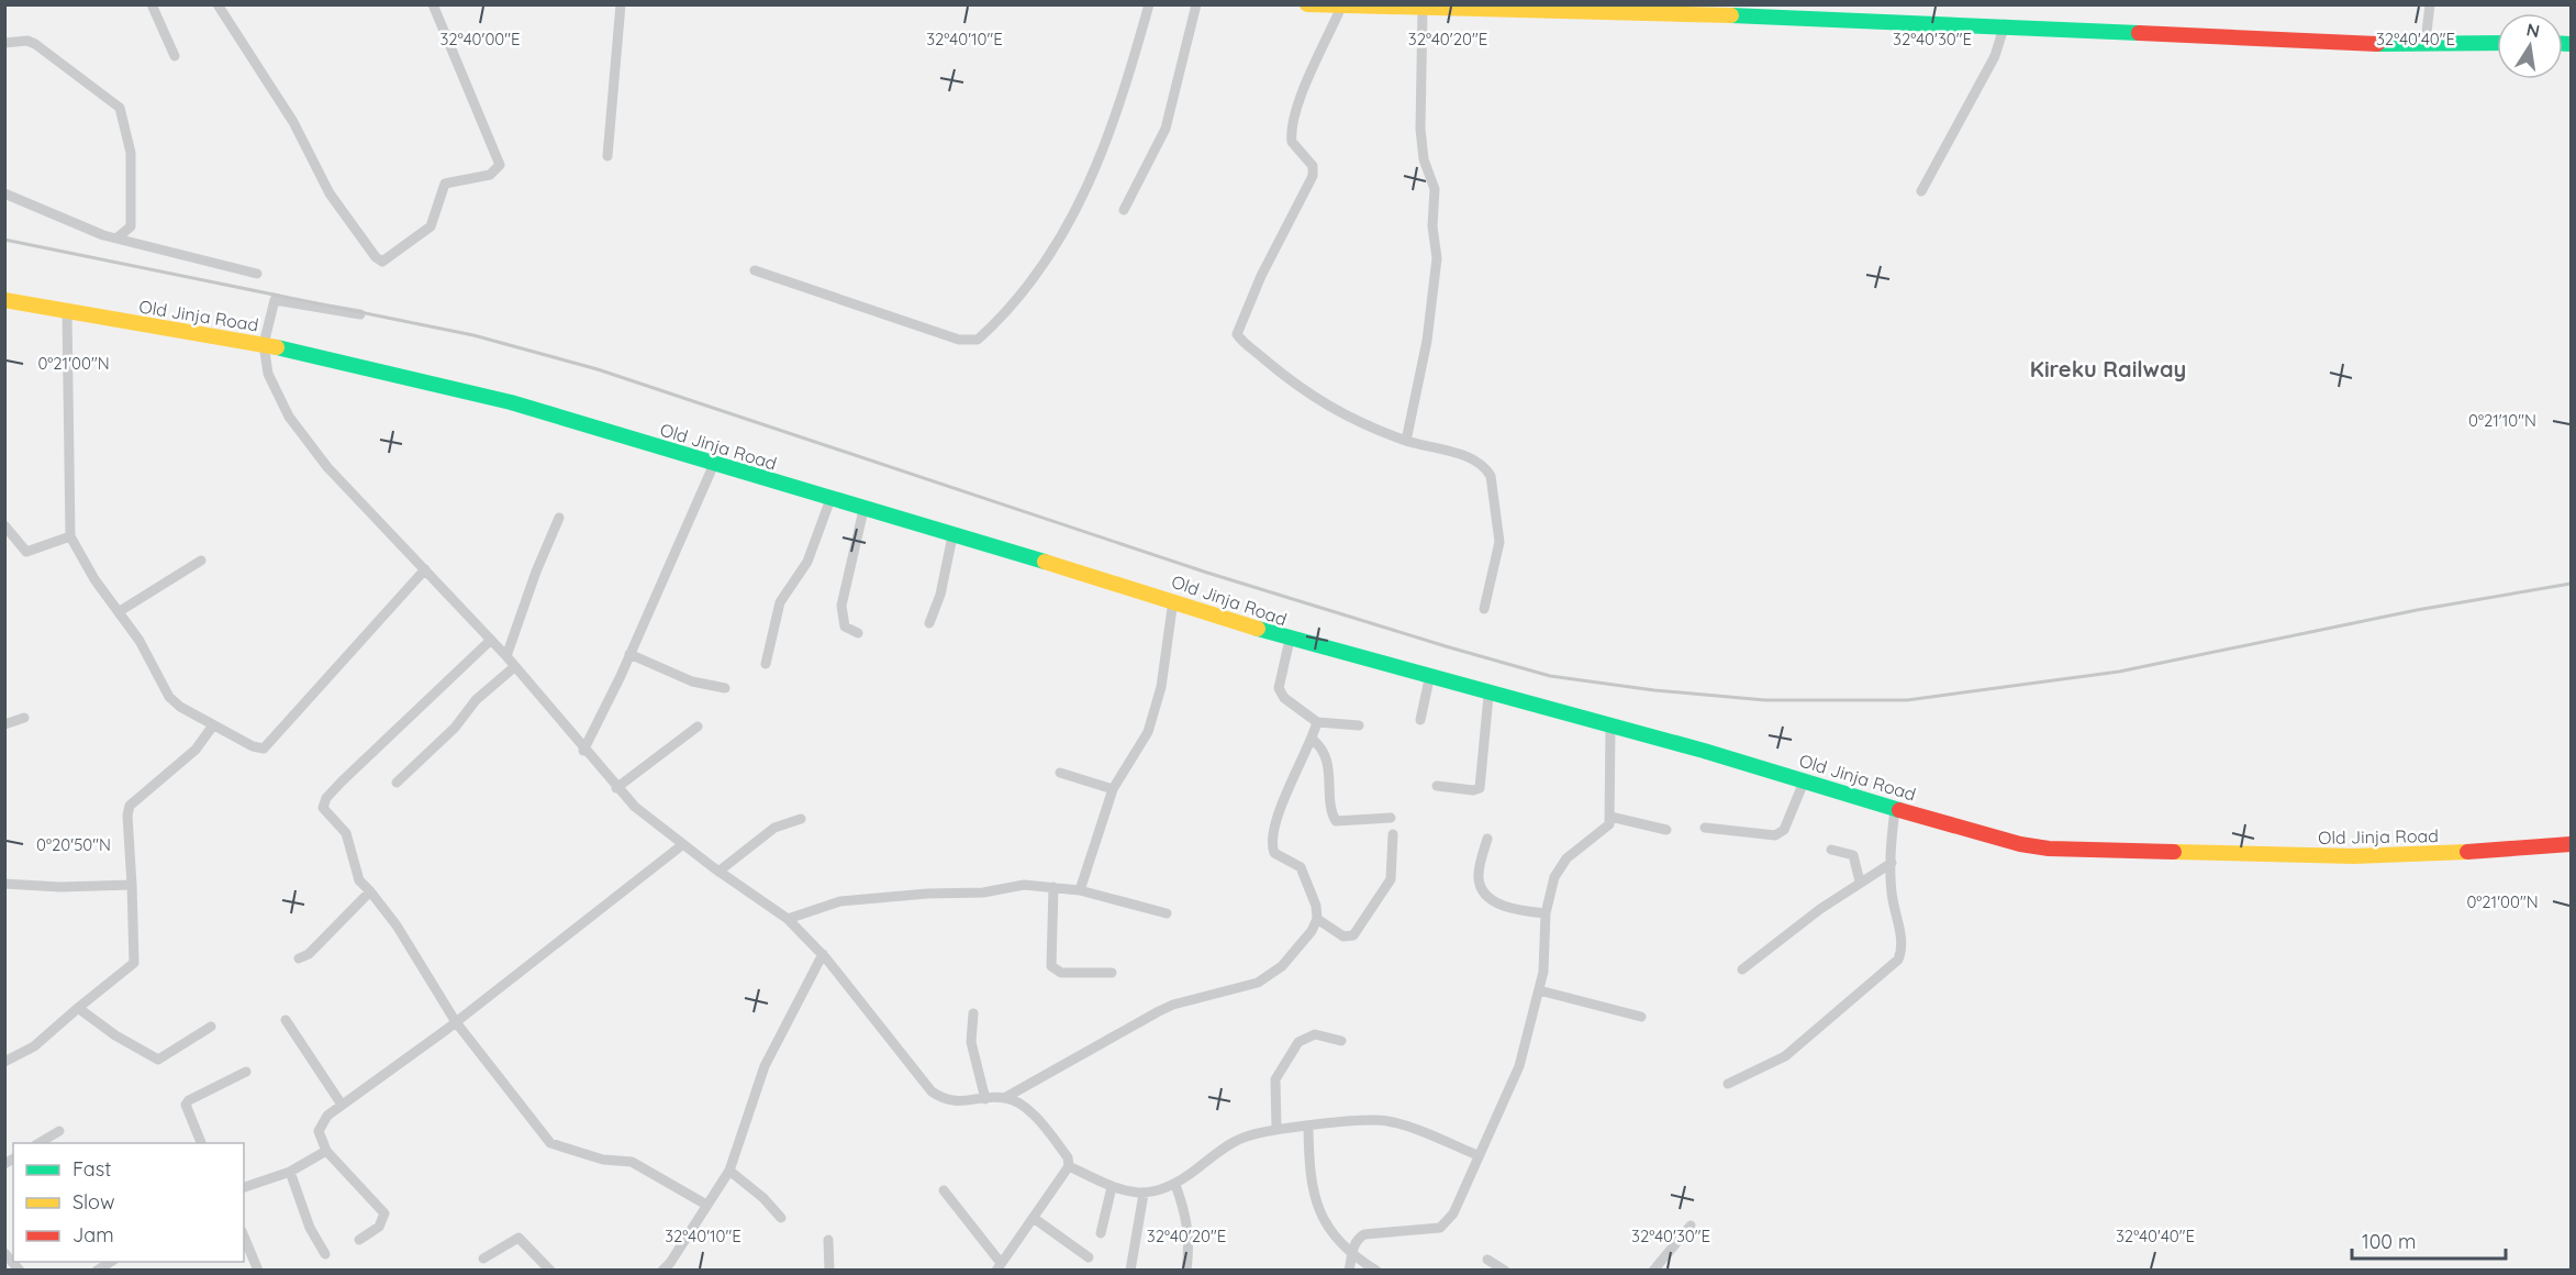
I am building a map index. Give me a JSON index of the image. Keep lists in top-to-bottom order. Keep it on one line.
{"streets":{"main road":["Old Jinja Road"]},"districts":["Kireku Railway"],"legend":["Fast","Slow","Jam"],"scale_bar":"100 m","north":"top","coordinates":["32°40'00\"E","32°40'10\"E","32°40'20\"E","32°40'30\"E","32°40'40\"E","0°21'00\"N","0°21'10\"N","0°20'50\"N"]}
